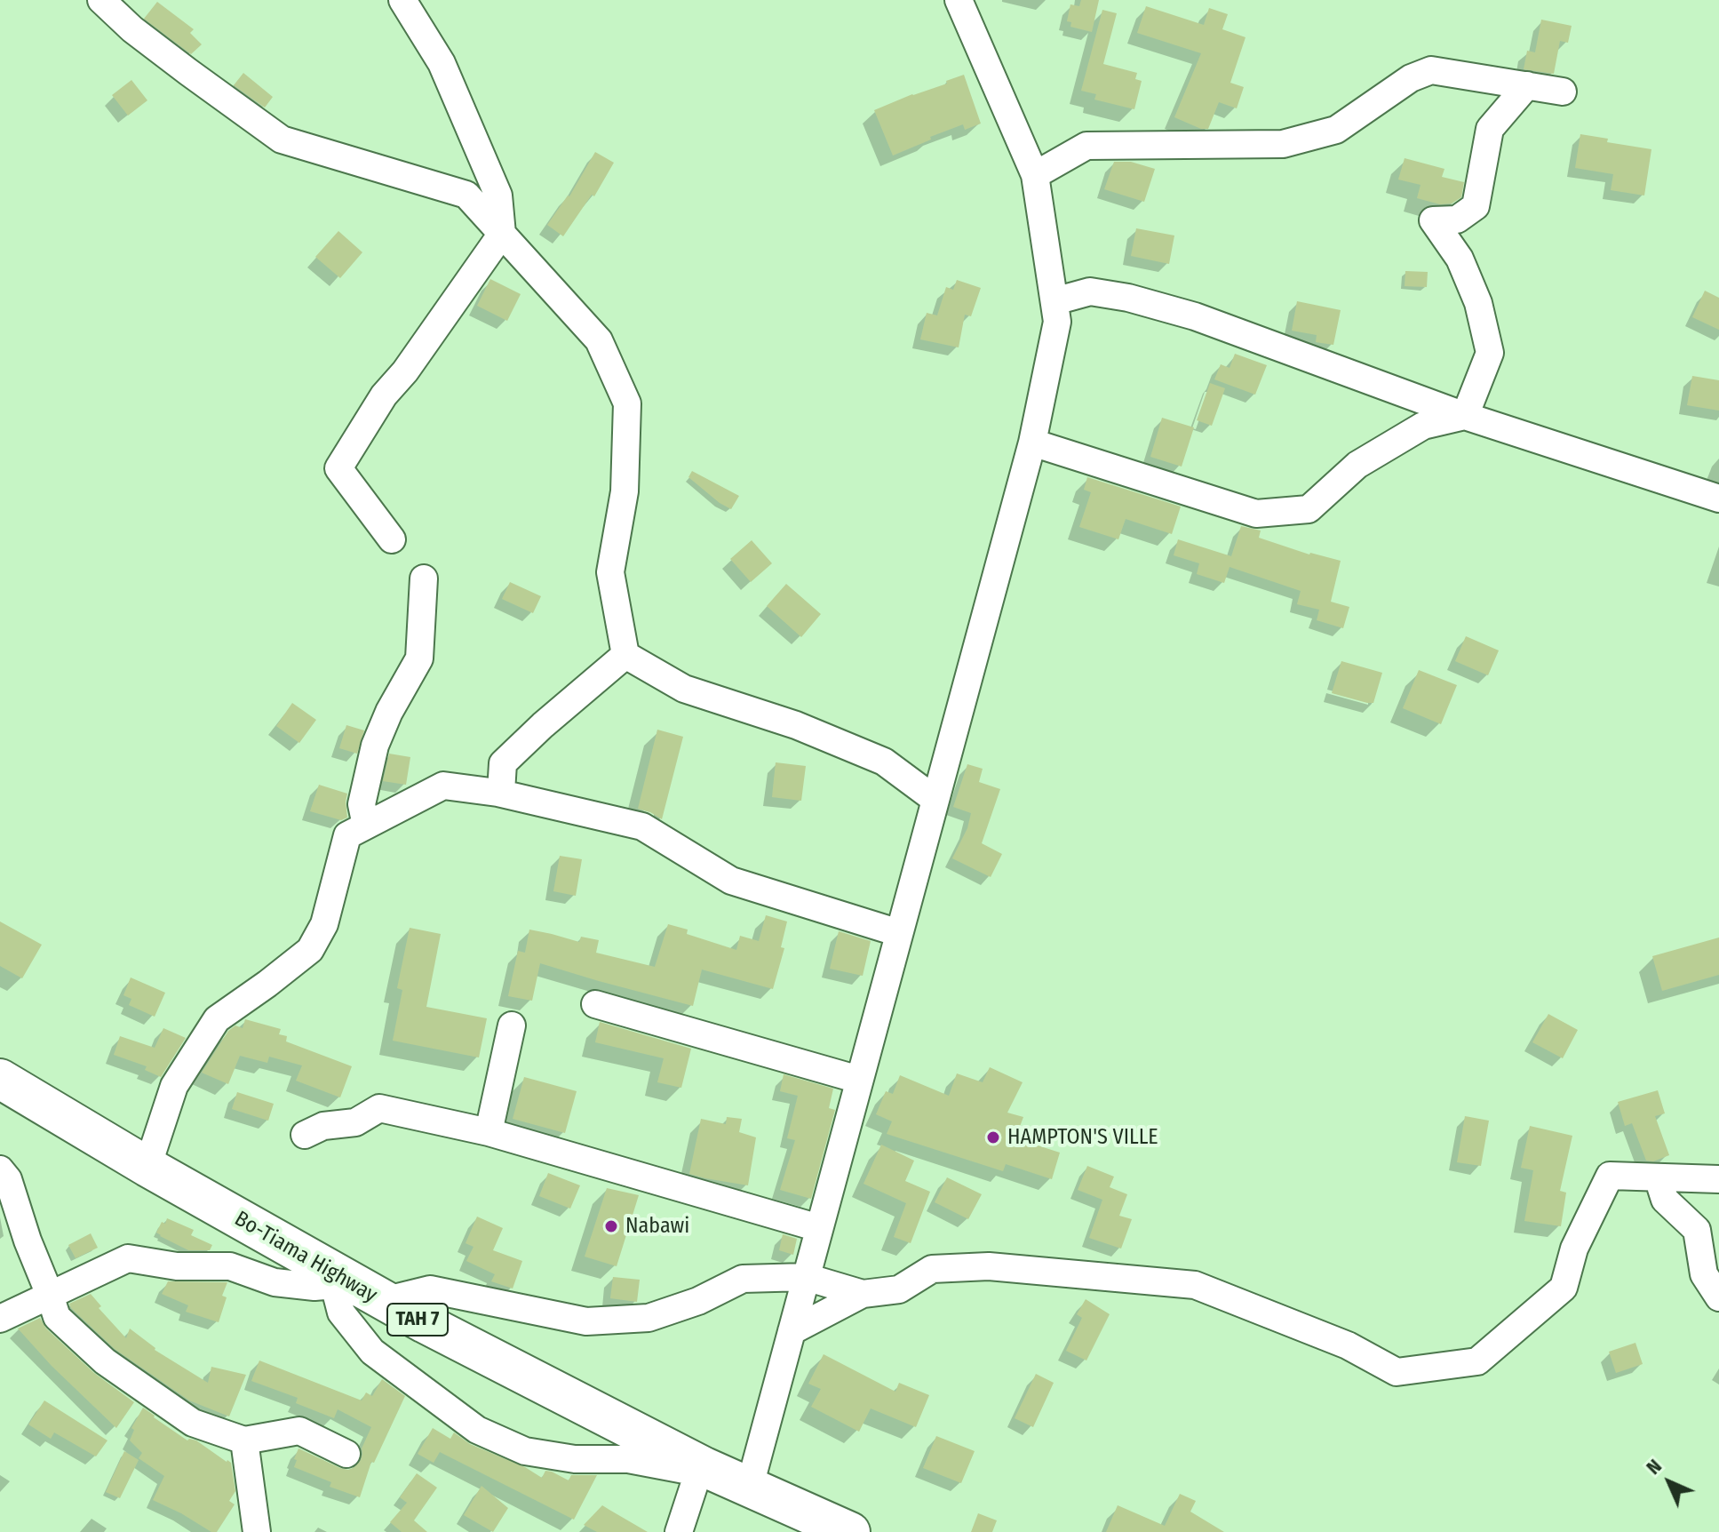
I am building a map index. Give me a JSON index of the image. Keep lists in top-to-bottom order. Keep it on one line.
{"streets":{"highway":["Bo-Tiama Highway","TAH 7"]},"places":["HAMPTON'S VILLE","Nabawi"],"north":"top left"}
